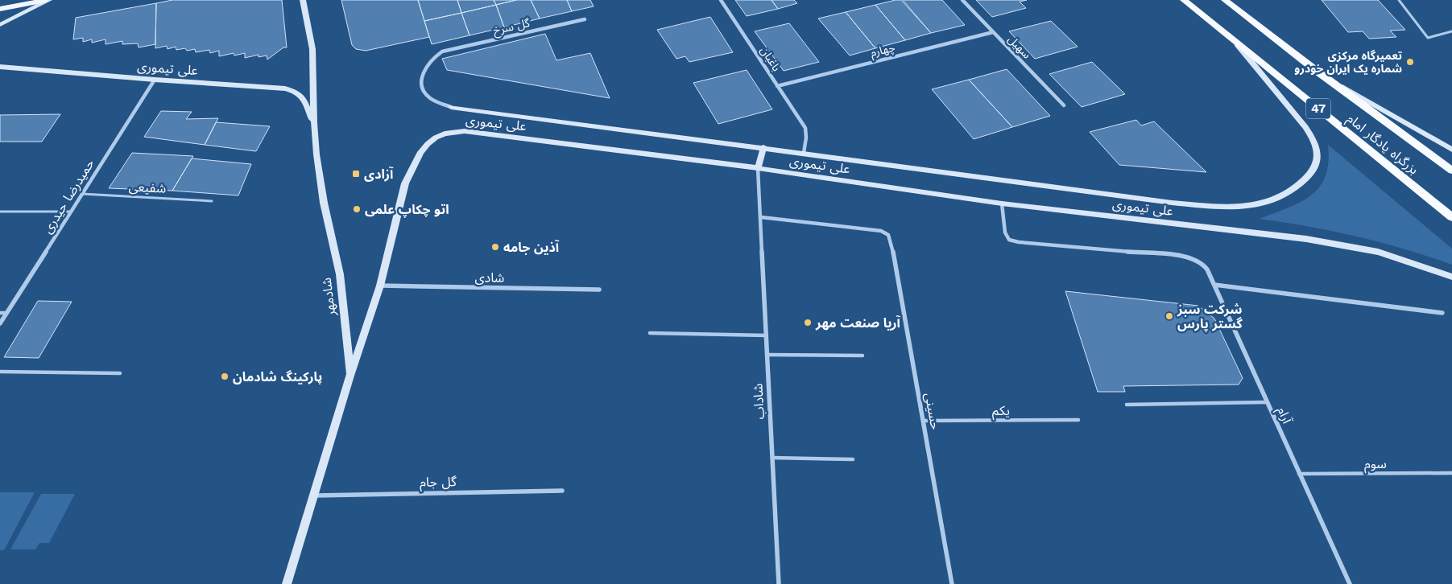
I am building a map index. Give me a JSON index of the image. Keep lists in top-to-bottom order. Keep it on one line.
{"streets":{"highway":["47","بزرگراه یادگار امام"],"main road":["علی تیموری","شادمهر"],"street":["گل سرخ","سهیل","چهارم","باغبان","حمیدرضا حیدری","شادی","شاداب","حسینی","آرام","گل جام"],"lane":["شفیعی","یکم","سوم"]},"crossings":[["گل سرخ","علی تیموری"],["سهیل","چهارم"],["چهارم","باغبان"],["باغبان","علی تیموری"],["علی تیموری","بزرگراه یادگار امام"],["علی تیموری","حمیدرضا حیدری"],["علی تیموری","شادی"],["علی تیموری","شادمهر"],["علی تیموری","شاداب"],["علی تیموری","آرام"],["شفیعی","حمیدرضا حیدری"],["شادمهر","گل جام"],["شاداب","حسینی"],["یکم","حسینی"],["آرام","سوم"]],"places":{"other":["تعمیرگاه مرکزی شماره یک ایران خودرو","اتو چکاپ علمی","آذین جامه","شرکت سبز گستر پارس","آریا صنعت مهر","پارکینگ شادمان"],"transit":["آزادی"]}}
